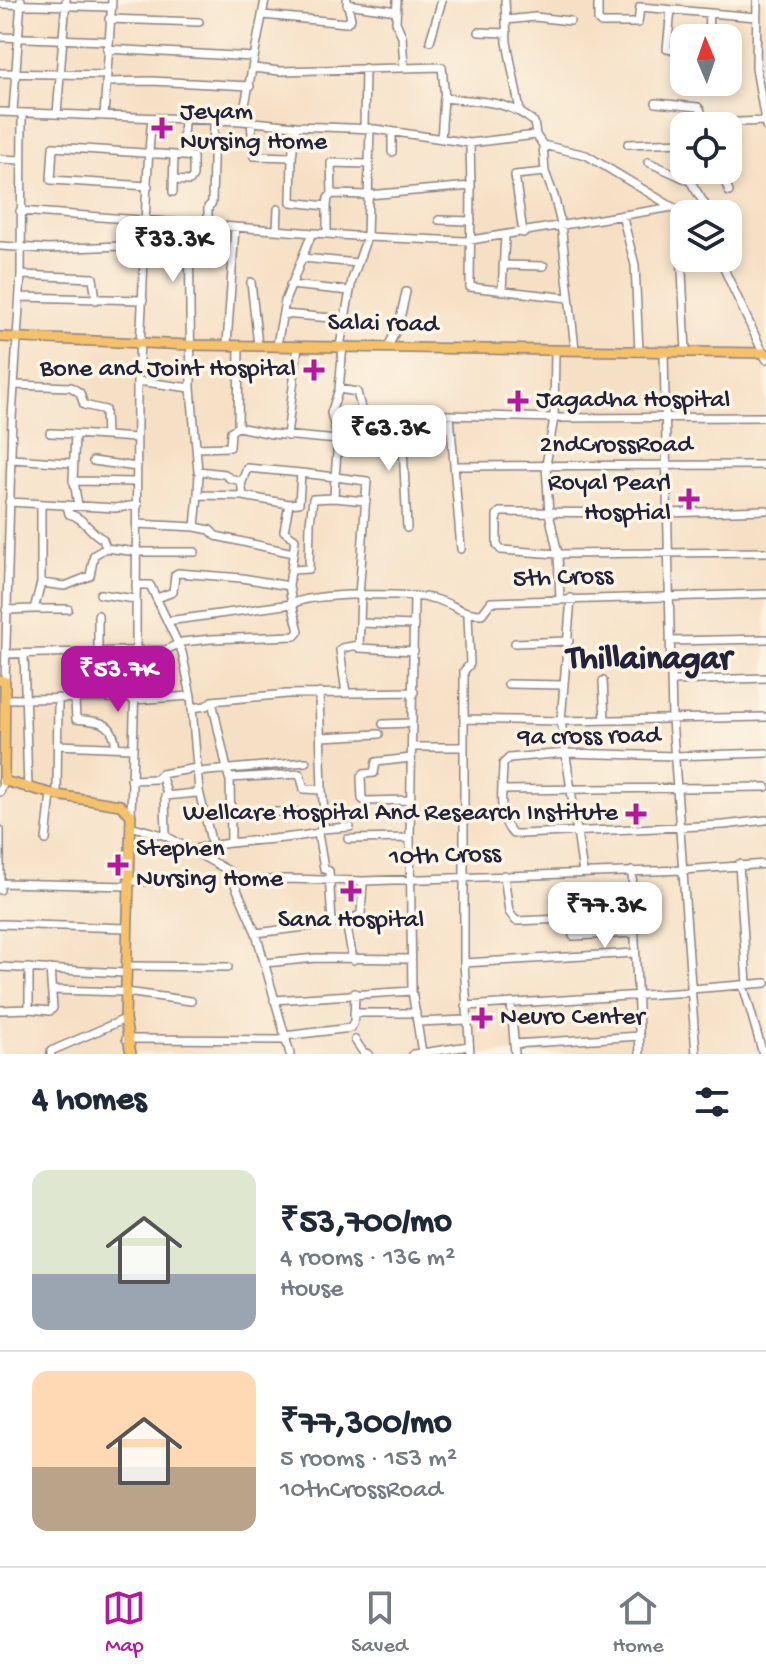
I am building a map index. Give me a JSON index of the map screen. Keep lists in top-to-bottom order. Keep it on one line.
{"streets":{"main road":["Salai road"],"street":["2ndCrossRoad","5th Cross","9a cross road","10th Cross"]},"districts":["Thillainagar"],"places":{"health":["Jeyam Nursing Home","Bone and Joint Hospital","Jagadha Hospital","Royal Pearl Hosptial","Wellcare Hospital And Research Institute","Stephen Nursing Home","Sana Hospital","Neuro Center"]},"north":"top","page":{"price":["₹33.3K","₹63.3K","₹53.7K","₹77.3K"],"heading":"4 homes","list":[{"name":"₹53,700/mo","note":"4 rooms · 136 m² · House"},{"name":"₹77,300/mo","note":"5 rooms · 153 m² · 10thCrossRoad"}],"tabs":["Map","Saved","Home"]}}
